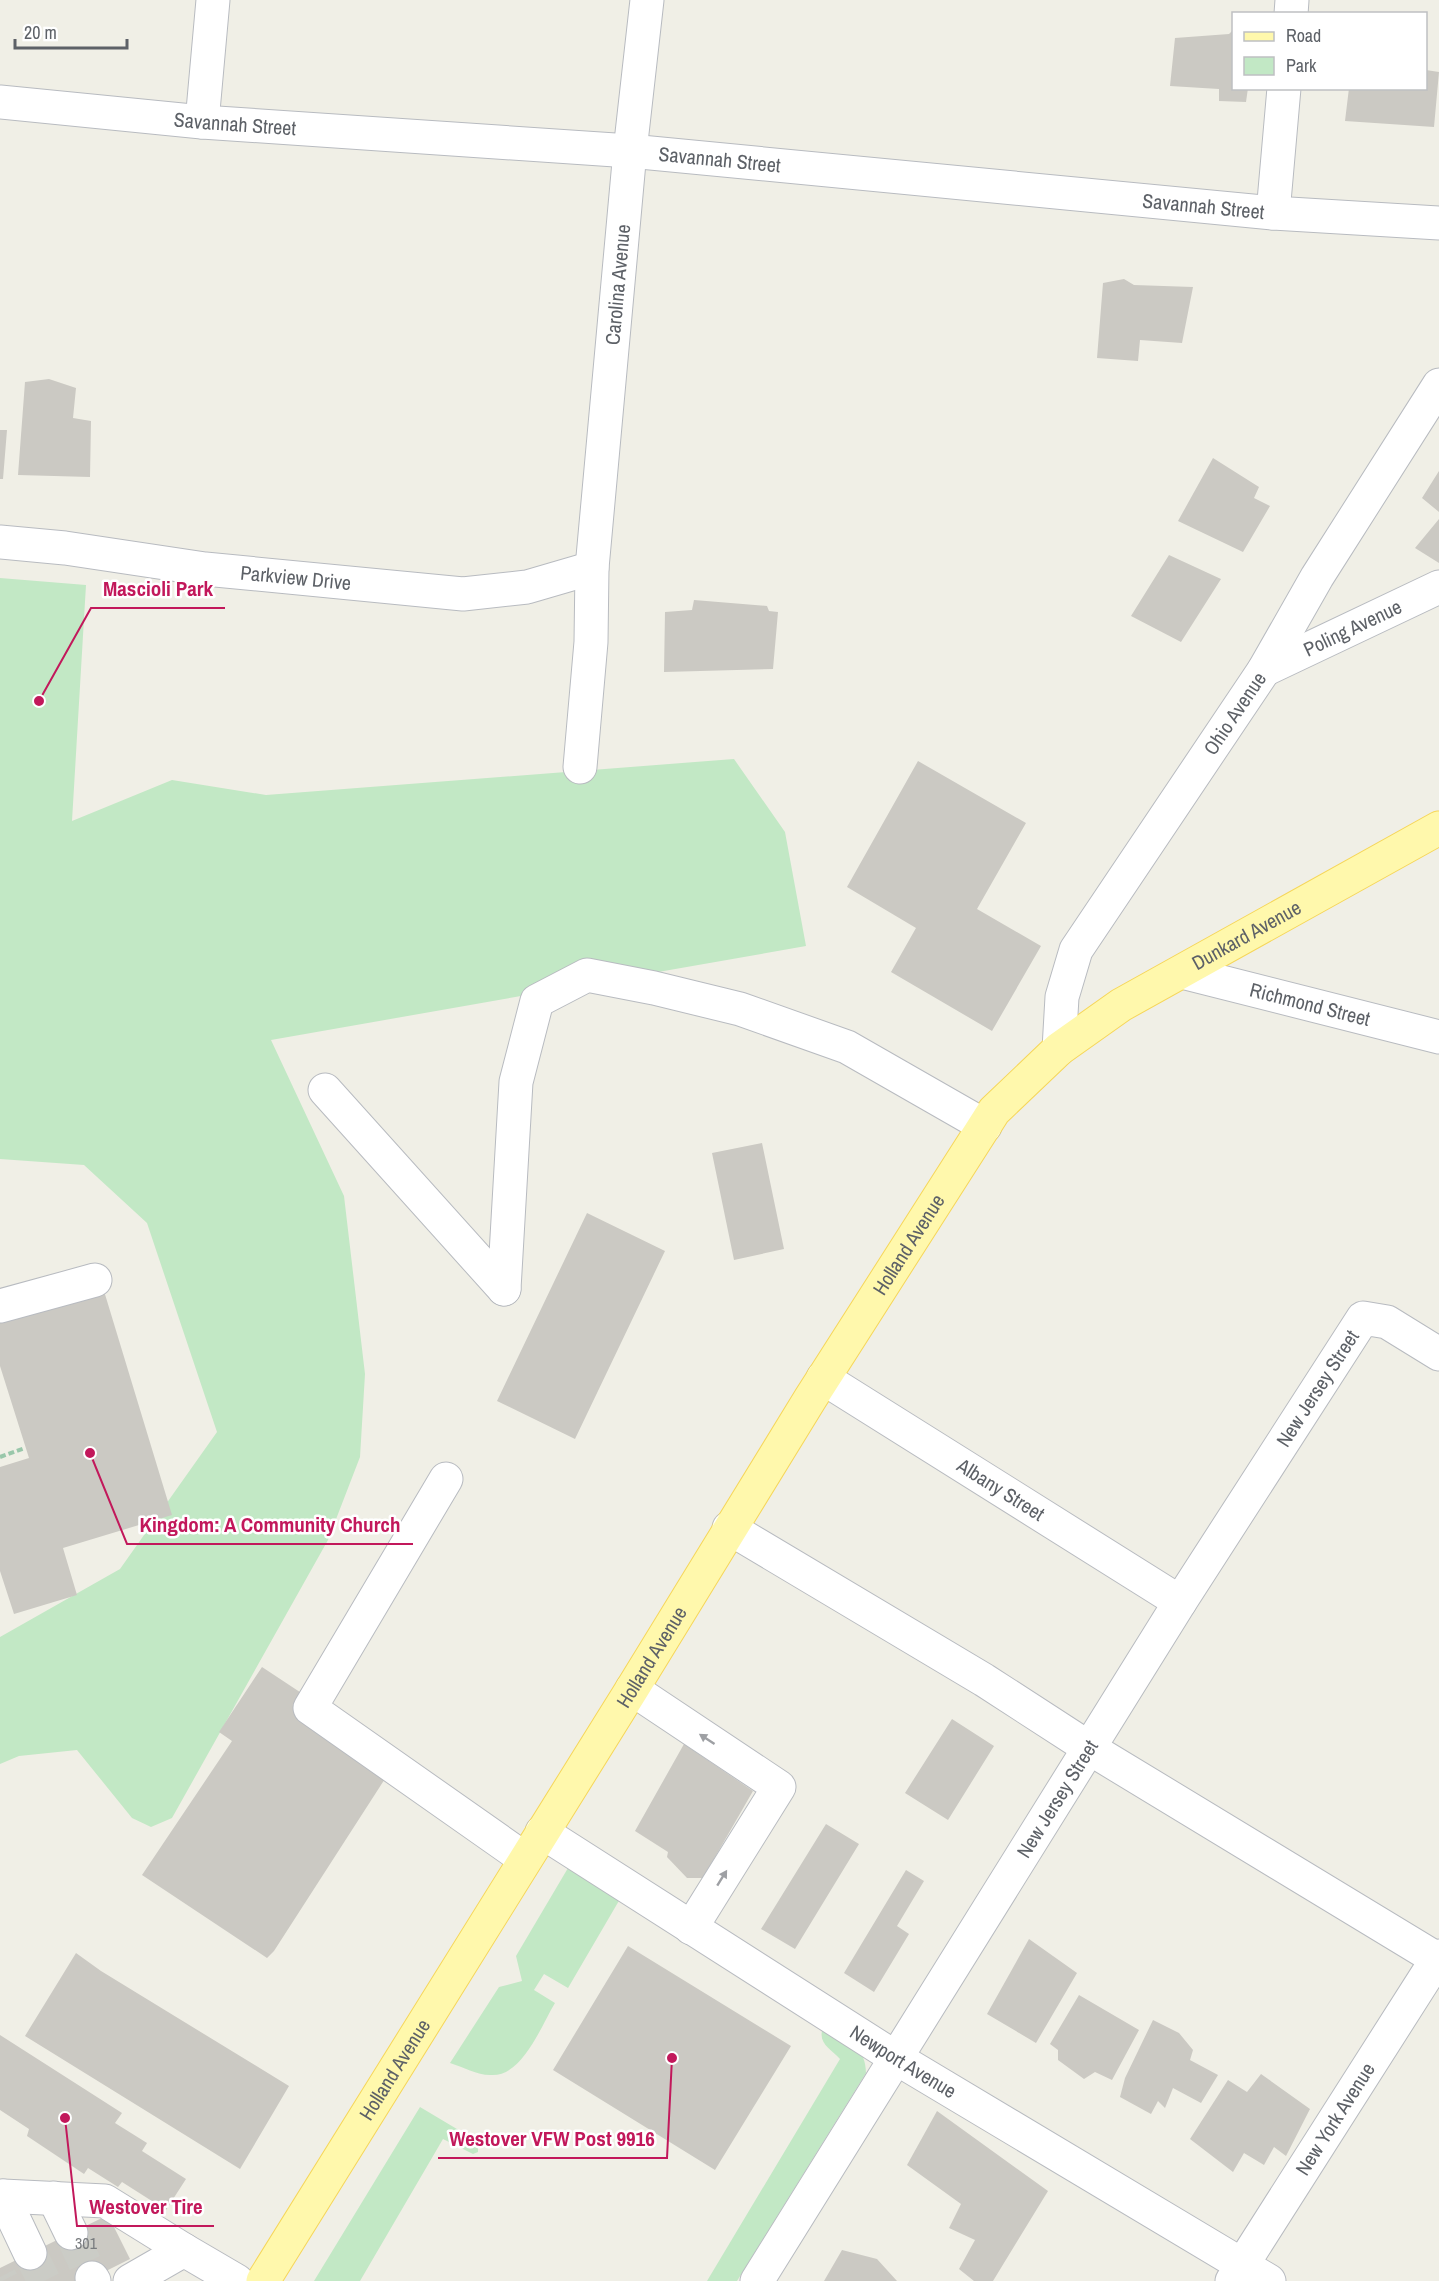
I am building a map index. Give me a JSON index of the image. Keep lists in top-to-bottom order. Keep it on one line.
{"streets":{"main road":["Dunkard Avenue","Holland Avenue"],"street":["Savannah Street","Carolina Avenue","Parkview Drive","Poling Avenue","Ohio Avenue","Richmond Street","New Jersey Street","Albany Street","Newport Avenue","New York Avenue"]},"crossings":[["Savannah Street","Carolina Avenue"],["Carolina Avenue","Parkview Drive"],["Poling Avenue","Ohio Avenue"],["Ohio Avenue","Dunkard Avenue"],["Ohio Avenue","Holland Avenue"],["Dunkard Avenue","Richmond Street"],["Dunkard Avenue","Holland Avenue"],["Holland Avenue","Albany Street"],["Holland Avenue","Newport Avenue"],["New Jersey Street","Albany Street"],["New Jersey Street","Newport Avenue"],["Newport Avenue","New York Avenue"]],"places":["Mascioli Park","Kingdom: A Community Church","Westover VFW Post 9916","Westover Tire"],"house_numbers":["301"],"legend":["Road","Park"],"scale_bar":"20 m"}
